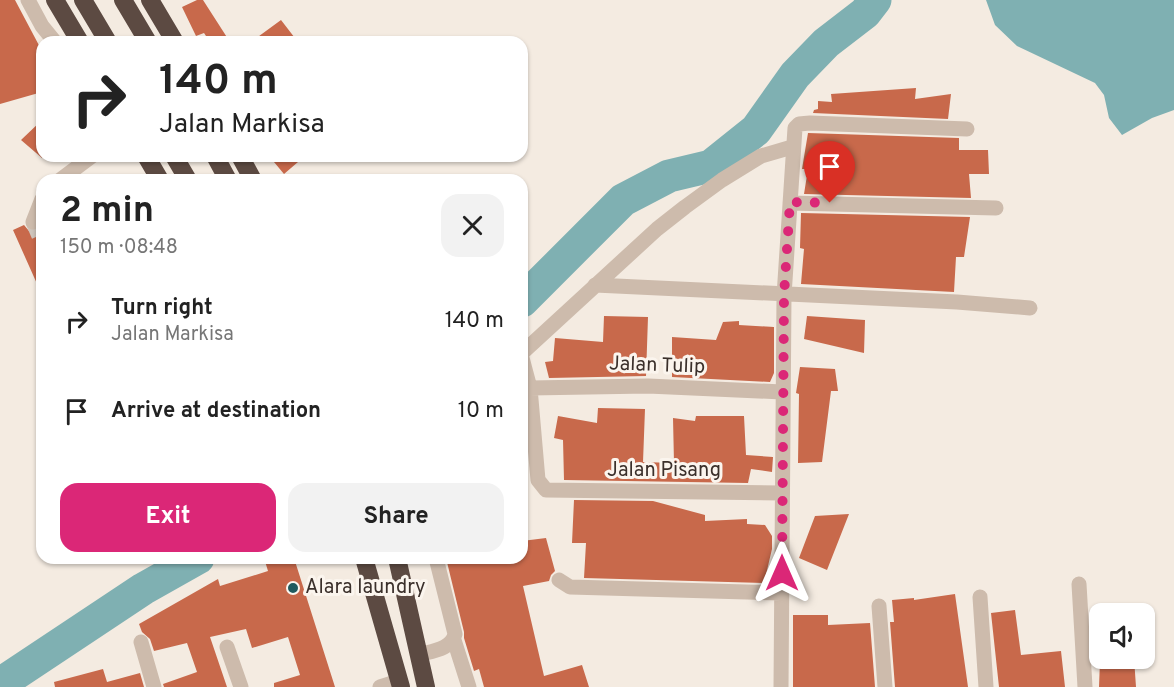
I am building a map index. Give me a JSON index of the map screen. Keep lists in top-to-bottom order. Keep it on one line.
{"streets":{"street":["Jalan Tulip","Jalan Pisang"]},"crossings":[["Jalan Tulip","Jalan Pisang"]],"places":["Alara laundry"],"page":{"turn":["140 m","Jalan Markisa"],"heading":["2 min","150 m · 08:48"],"list":[{"name":"Turn right","note":"Jalan Markisa","value":"140 m"},{"name":"Arrive at destination","value":"10 m"}],"buttons":["Exit","Share"]}}
